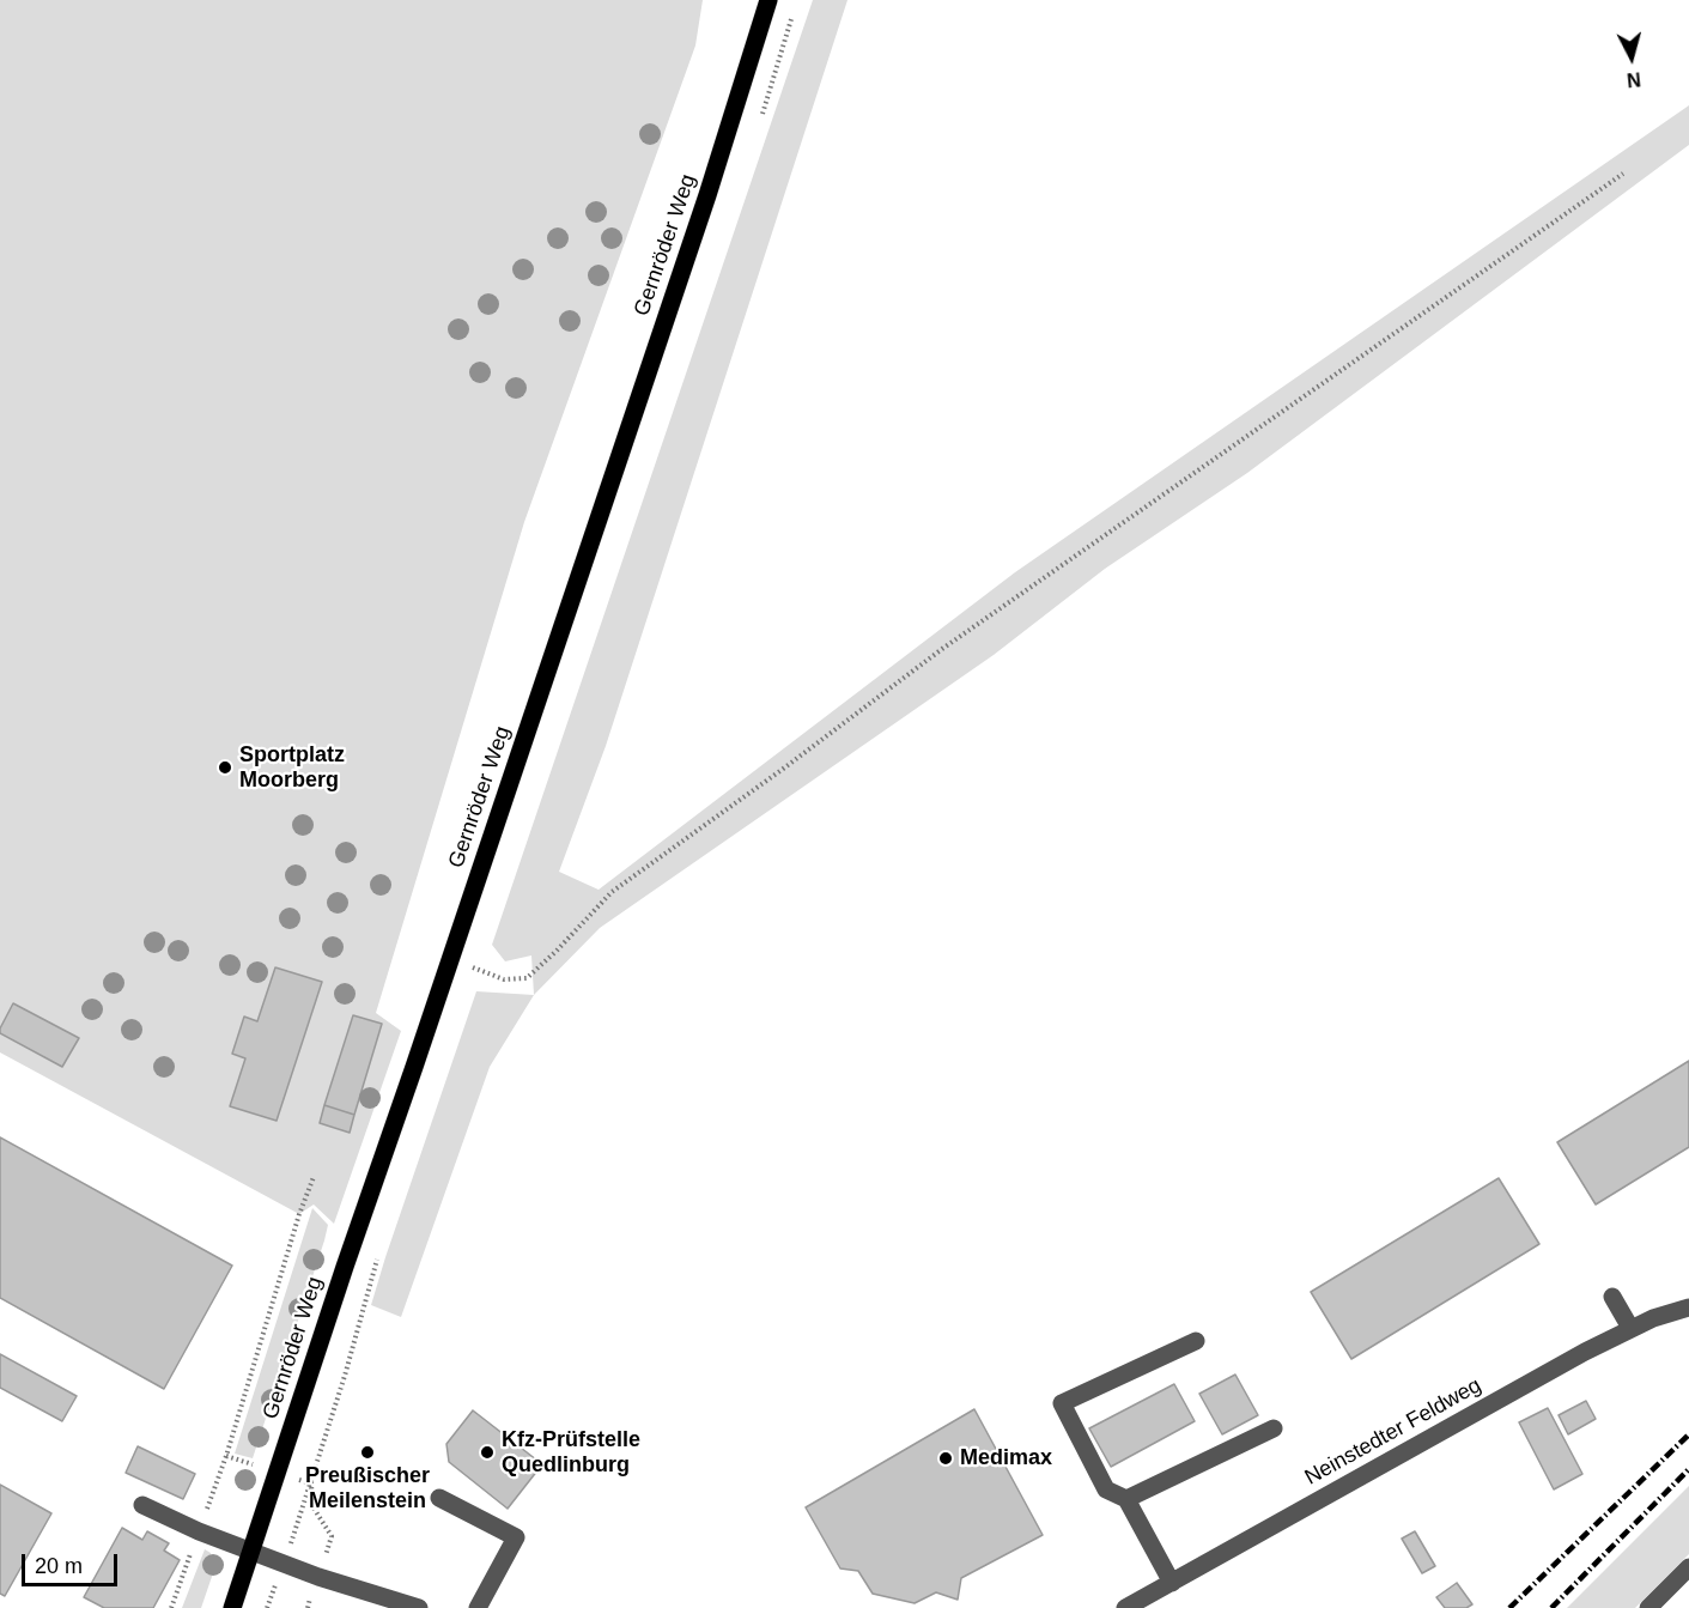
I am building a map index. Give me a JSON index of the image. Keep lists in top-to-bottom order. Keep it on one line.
{"streets":{"main road":["Gernröder Weg"],"street":["Neinstedter Feldweg"]},"places":["Sportplatz Moorberg","Preußischer Meilenstein","Kfz-Prüfstelle Quedlinburg","Medimax"],"scale_bar":"20 m","north":"bottom"}
